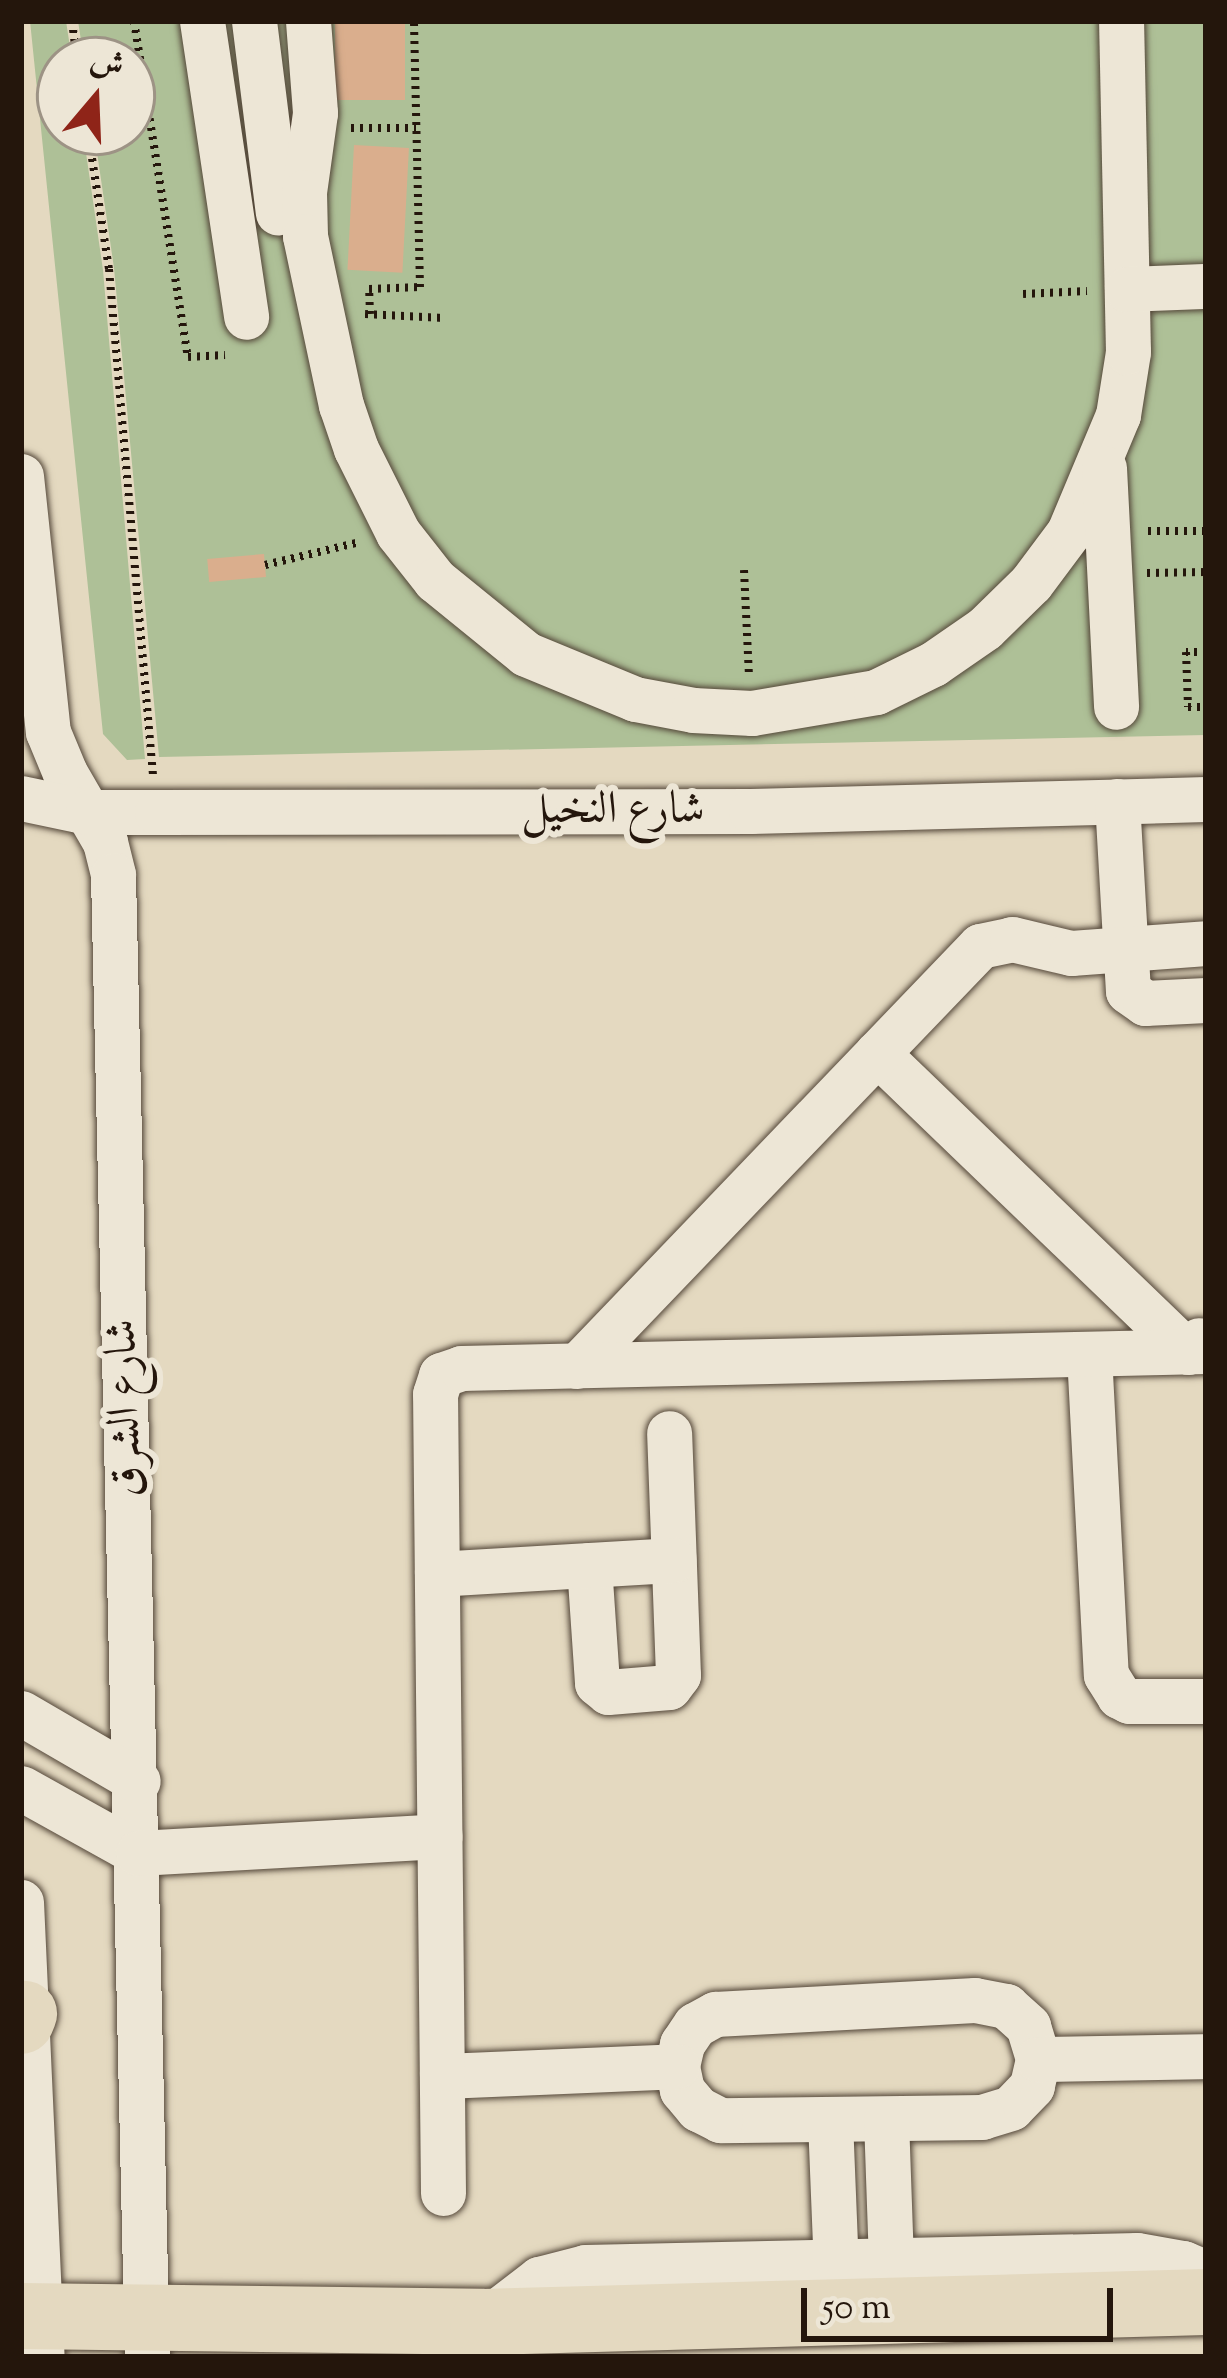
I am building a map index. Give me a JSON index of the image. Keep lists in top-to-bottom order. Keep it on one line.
{"streets":{"street":["شارع النخيل","شارع الشرق"]},"crossings":[["شارع النخيل","شارع الشرق"]],"scale_bar":"50 m","north":"top"}
